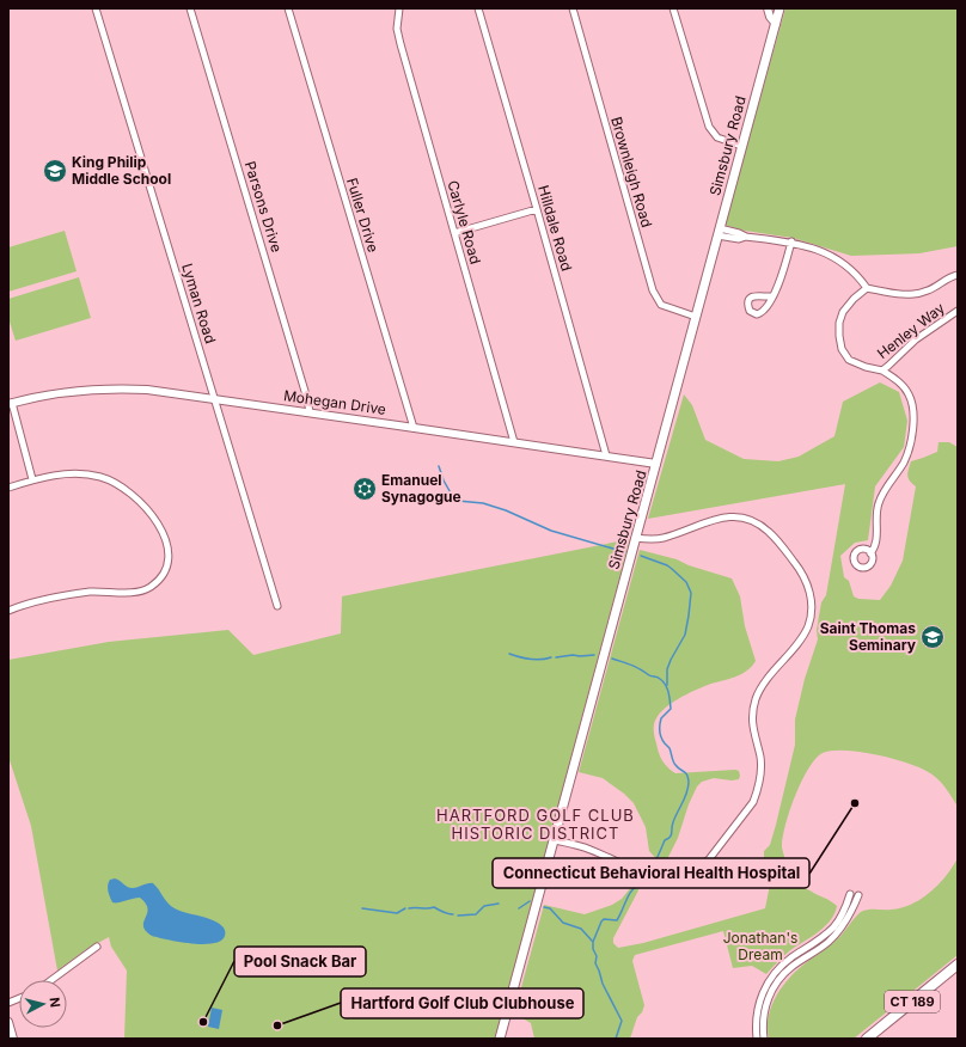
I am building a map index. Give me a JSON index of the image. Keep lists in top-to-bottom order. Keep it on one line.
{"streets":{"main road":["Simsbury Road","CT 189"],"street":["Brownleigh Road","Parsons Drive","Fuller Drive","Carlyle Road","Hilldale Road","Lyman Road","Henley Way","Mohegan Drive"]},"crossings":[["Simsbury Road","Brownleigh Road"],["Simsbury Road","Mohegan Drive"],["Parsons Drive","Mohegan Drive"],["Fuller Drive","Mohegan Drive"],["Carlyle Road","Mohegan Drive"],["Hilldale Road","Mohegan Drive"],["Lyman Road","Mohegan Drive"]],"districts":["HARTFORD GOLF CLUB HISTORIC DISTRICT"],"parks":["Jonathan's Dream"],"places":{"school or university":["King Philip Middle School","Saint Thomas Seminary"],"synagogue":["Emanuel Synagogue"],"other":["Connecticut Behavioral Health Hospital","Pool Snack Bar","Hartford Golf Club Clubhouse"]},"north":"right"}
